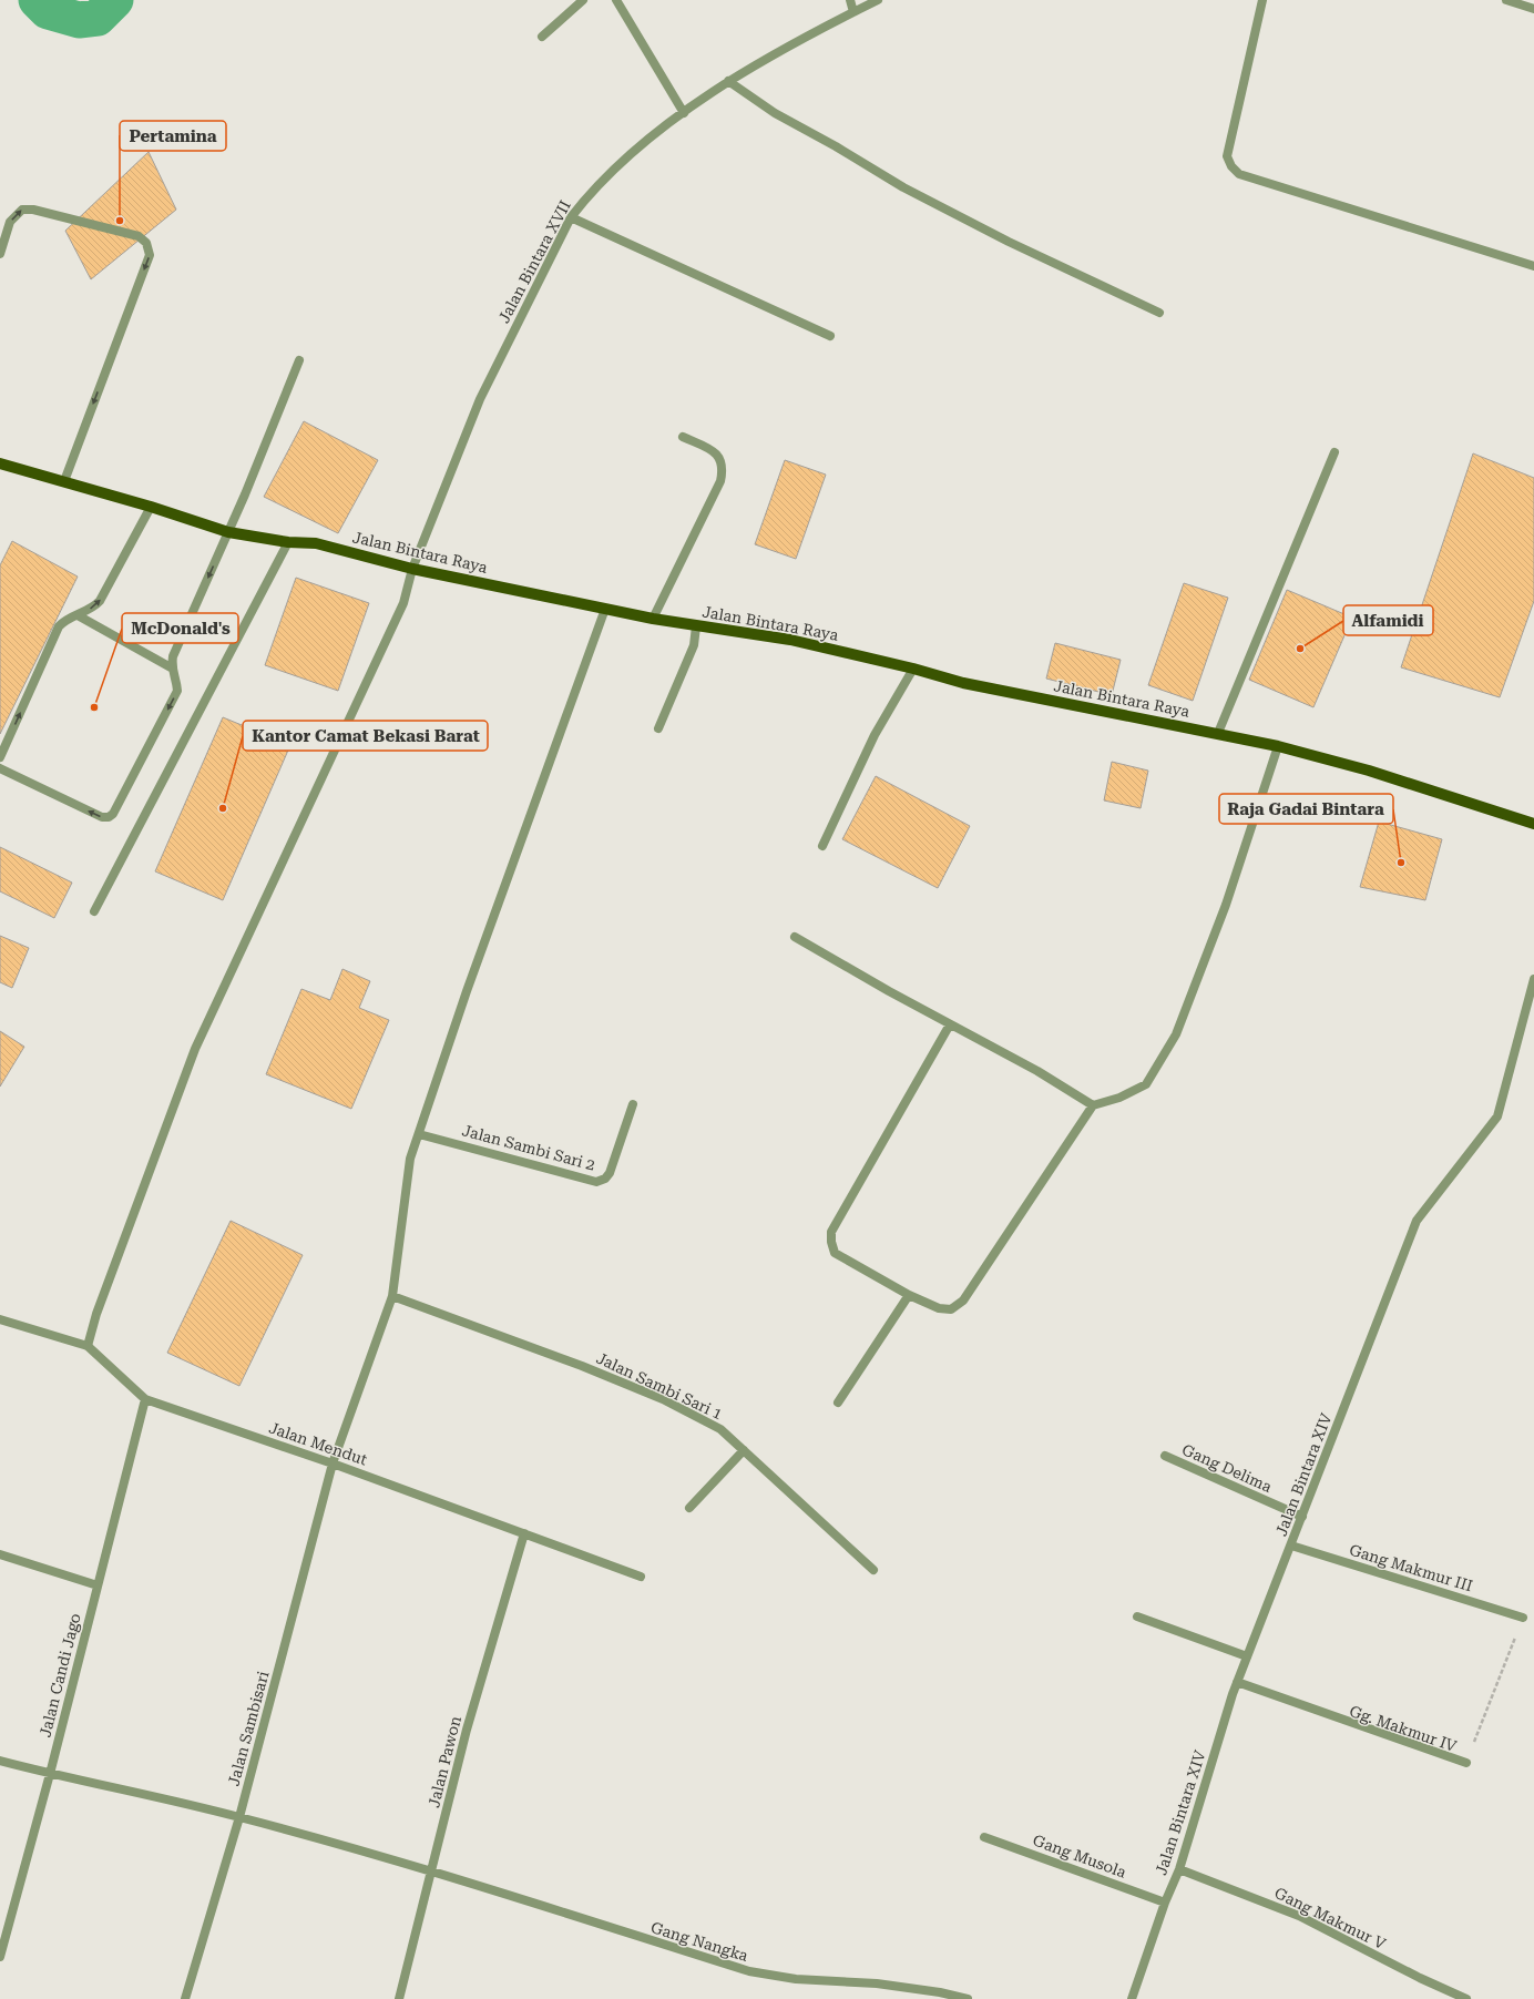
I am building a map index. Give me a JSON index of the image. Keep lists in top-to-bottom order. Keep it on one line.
{"streets":{"main road":["Jalan Bintara Raya"],"street":["Jalan Bintara XVII","Jalan Sambi Sari 2","Jalan Sambi Sari 1","Jalan Mendut","Gang Delima","Jalan Bintara XIV","Gang Makmur III","Jalan Candi Jago","Jalan Sambisari","Jalan Pawon","Gang Musola","Gang Makmur V","Gang Nangka"],"path":["Gg. Makmur IV"]},"crossings":[["Jalan Bintara XVII","Jalan Bintara Raya"],["Jalan Bintara XVII","Jalan Mendut"],["Jalan Bintara Raya","Jalan Sambisari"],["Jalan Sambi Sari 2","Jalan Sambisari"],["Jalan Sambi Sari 1","Jalan Sambisari"],["Jalan Mendut","Jalan Candi Jago"],["Jalan Mendut","Jalan Sambisari"],["Jalan Mendut","Jalan Pawon"],["Gang Delima","Jalan Bintara XIV"],["Jalan Bintara XIV","Gang Makmur III"],["Jalan Bintara XIV","Gang Musola"],["Jalan Bintara XIV","Gang Makmur V"],["Gang Makmur III","Gg. Makmur IV"],["Jalan Candi Jago","Gang Nangka"],["Jalan Sambisari","Gang Nangka"],["Jalan Pawon","Gang Nangka"]],"places":["Pertamina","Alfamidi","McDonald's","Kantor Camat Bekasi Barat","Raja Gadai Bintara"]}
